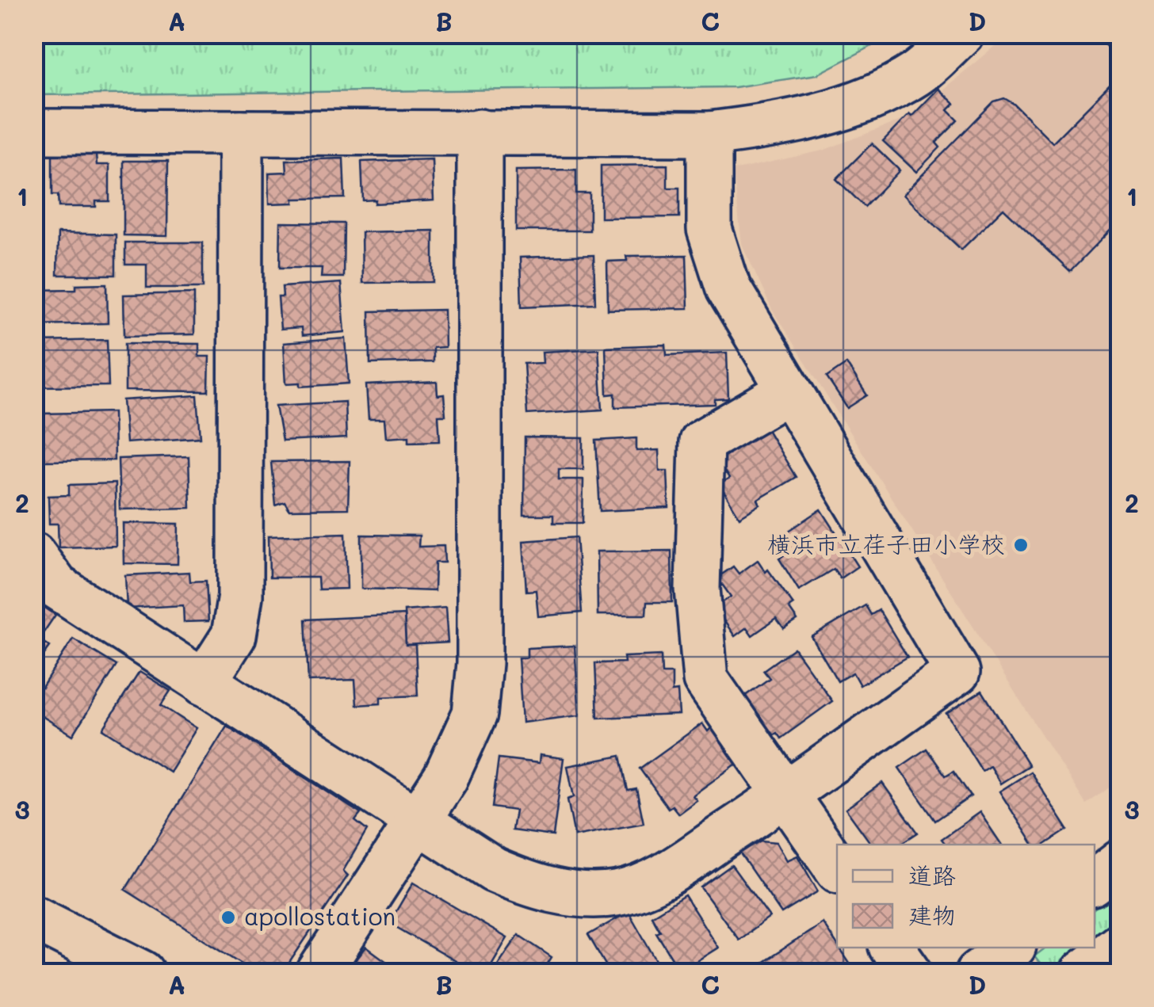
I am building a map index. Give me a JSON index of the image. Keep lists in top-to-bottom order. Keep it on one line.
{"places":["横浜市立荏子田小学校","apollostation"],"legend":["道路","建物"],"grid":{"columns":["A","B","C","D"],"rows":["1","2","3"]}}
